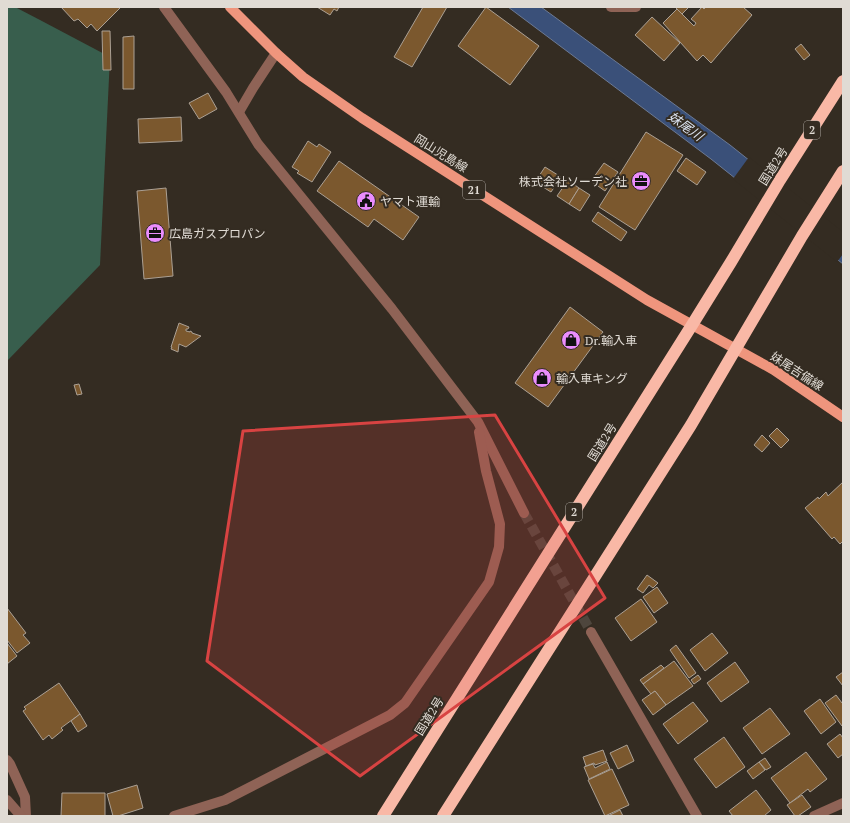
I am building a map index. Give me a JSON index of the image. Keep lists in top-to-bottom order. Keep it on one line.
{"streets":{"highway":["2","国道2号"],"main road":["岡山児島線","21","妹尾吉備線"]},"crossings":[["岡山児島線","国道2号"],["岡山児島線","妹尾吉備線"]],"water":["妹尾川"],"places":{"office":["株式会社ソーデン社","広島ガスプロパン"],"public building":["ヤマト運輸"],"shop":["Dr.輸入車","輸入車キング"]}}
